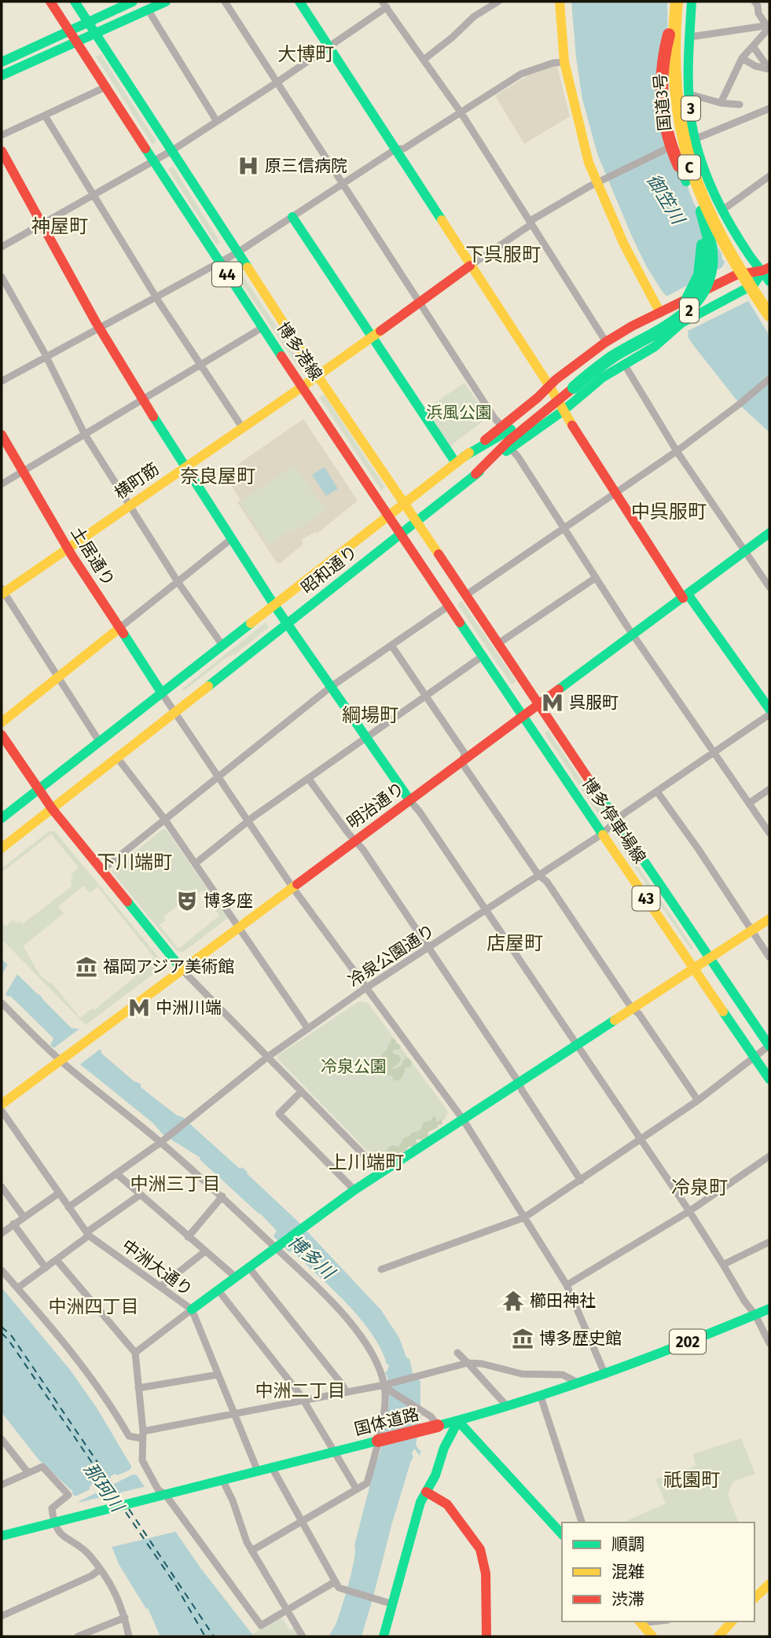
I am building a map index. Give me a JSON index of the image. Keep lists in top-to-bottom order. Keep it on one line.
{"streets":{"main road":["国道3号","3","C","44","2","博多港線","横町筋","土居通り","昭和通り","明治通り","博多停車場線","43","202","国体道路"],"street":["冷泉公園通り","中洲大通り"]},"crossings":[["国道3号","C"],["国道3号","昭和通り"],["C","2"],["2","昭和通り"],["博多港線","横町筋"],["博多港線","昭和通り"],["博多港線","明治通り"],["博多港線","博多停車場線"],["横町筋","土居通り"],["土居通り","昭和通り"],["明治通り","博多停車場線"],["博多停車場線","冷泉公園通り"],["冷泉公園通り","中洲大通り"],["中洲大通り","国体道路"]],"districts":["大博町","神屋町","下呉服町","奈良屋町","中呉服町","綱場町","下川端町","店屋町","上川端町","中洲三丁目","冷泉町","中洲四丁目","中洲二丁目","祇園町"],"water":["御笠川","博多川","那珂川"],"parks":["浜風公園","冷泉公園"],"places":{"hospital":["原三信病院"],"metro station":["呉服町","中洲川端"],"theatre":["博多座"],"museum":["福岡アジア美術館","博多歴史館"],"temple":["櫛田神社"]},"legend":["順調","混雑","渋滞"]}
